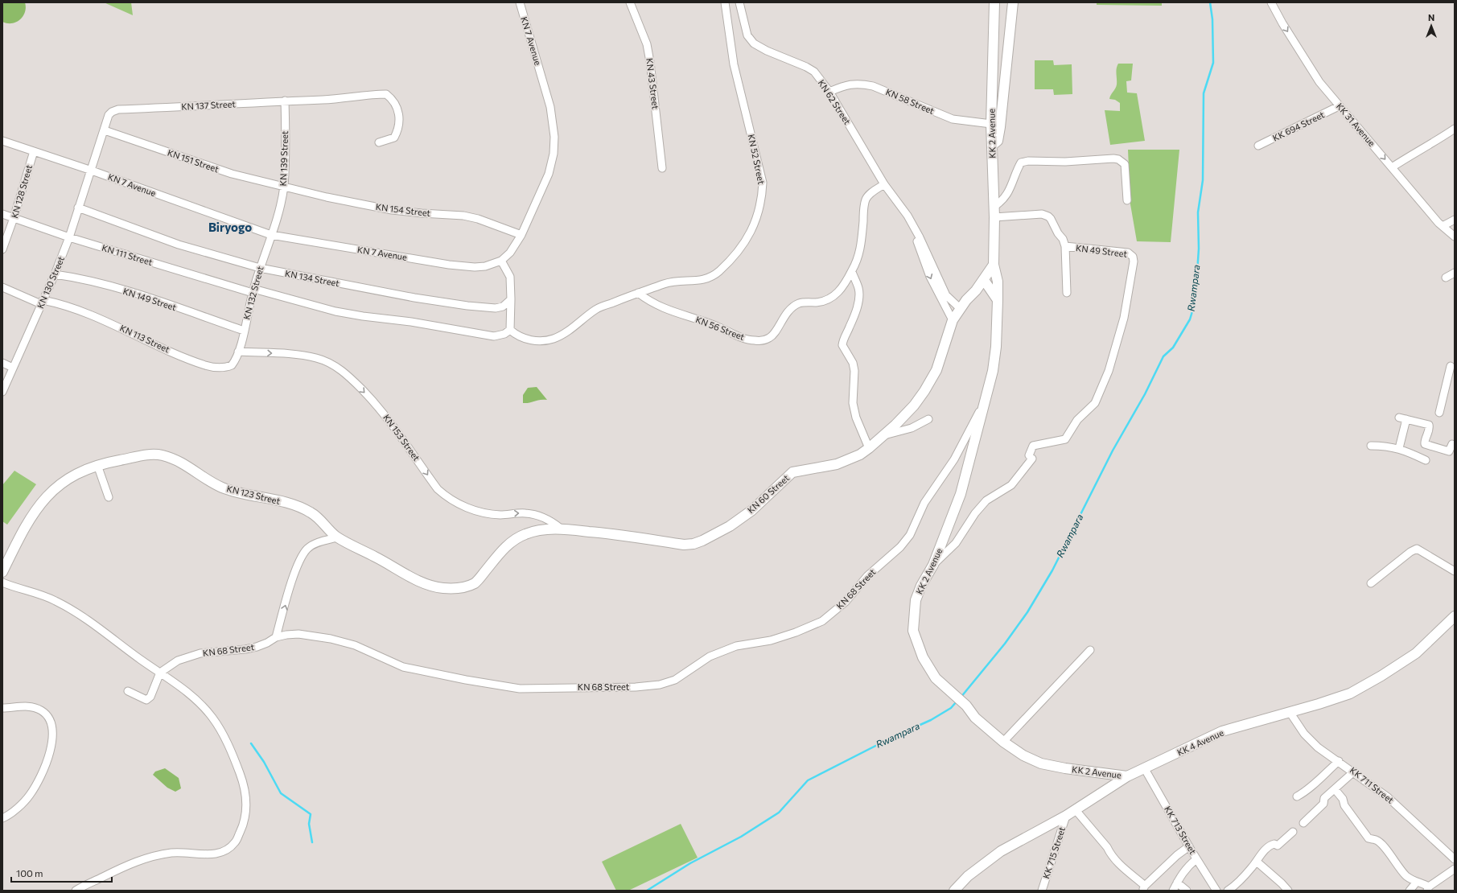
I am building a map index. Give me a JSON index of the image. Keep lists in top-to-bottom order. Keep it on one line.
{"streets":{"main road":["KK 2 Avenue","KN 60 Street","KN 123 Street","KK 4 Avenue"],"street":["KN 7 Avenue","KN 43 Street","KN 58 Street","KN 62 Street","KN 137 Street","KK 31 Avenue","KK 694 Street","KN 139 Street","KN 52 Street","KN 151 Street","KN 128 Street","KN 154 Street","KN 49 Street","KN 111 Street","KN 134 Street","KN 130 Street","KN 132 Street","KN 149 Street","KN 56 Street","KN 113 Street","KN 153 Street","KN 68 Street","KK 711 Street","KK 713 Street","KK 715 Street"]},"crossings":[["KN 7 Avenue","KN 137 Street"],["KN 7 Avenue","KN 139 Street"],["KN 7 Avenue","KN 128 Street"],["KN 7 Avenue","KN 154 Street"],["KN 7 Avenue","KN 130 Street"],["KN 7 Avenue","KN 132 Street"],["KN 58 Street","KN 62 Street"],["KN 58 Street","KK 2 Avenue"],["KN 62 Street","KN 56 Street"],["KN 62 Street","KN 60 Street"],["KN 137 Street","KN 139 Street"],["KN 137 Street","KN 151 Street"],["KN 137 Street","KN 130 Street"],["KK 31 Avenue","KK 694 Street"],["KK 2 Avenue","KN 49 Street"],["KK 2 Avenue","KN 68 Street"],["KK 2 Avenue","KK 4 Avenue"],["KN 139 Street","KN 151 Street"],["KN 139 Street","KN 154 Street"],["KN 139 Street","KN 132 Street"],["KN 52 Street","KN 111 Street"],["KN 52 Street","KN 56 Street"],["KN 151 Street","KN 154 Street"],["KN 128 Street","KN 111 Street"],["KN 111 Street","KN 130 Street"],["KN 111 Street","KN 132 Street"],["KN 134 Street","KN 130 Street"],["KN 134 Street","KN 132 Street"],["KN 130 Street","KN 149 Street"],["KN 130 Street","KN 113 Street"],["KN 132 Street","KN 149 Street"],["KN 132 Street","KN 113 Street"],["KN 132 Street","KN 153 Street"],["KN 113 Street","KN 153 Street"],["KN 153 Street","KN 60 Street"],["KN 60 Street","KN 123 Street"],["KK 4 Avenue","KK 711 Street"],["KK 4 Avenue","KK 713 Street"],["KK 4 Avenue","KK 715 Street"]],"one_way":["KK 31 Avenue","KN 153 Street"],"districts":["Biryogo"],"water":["Rwampara"],"scale_bar":"100 m","north":"top"}
